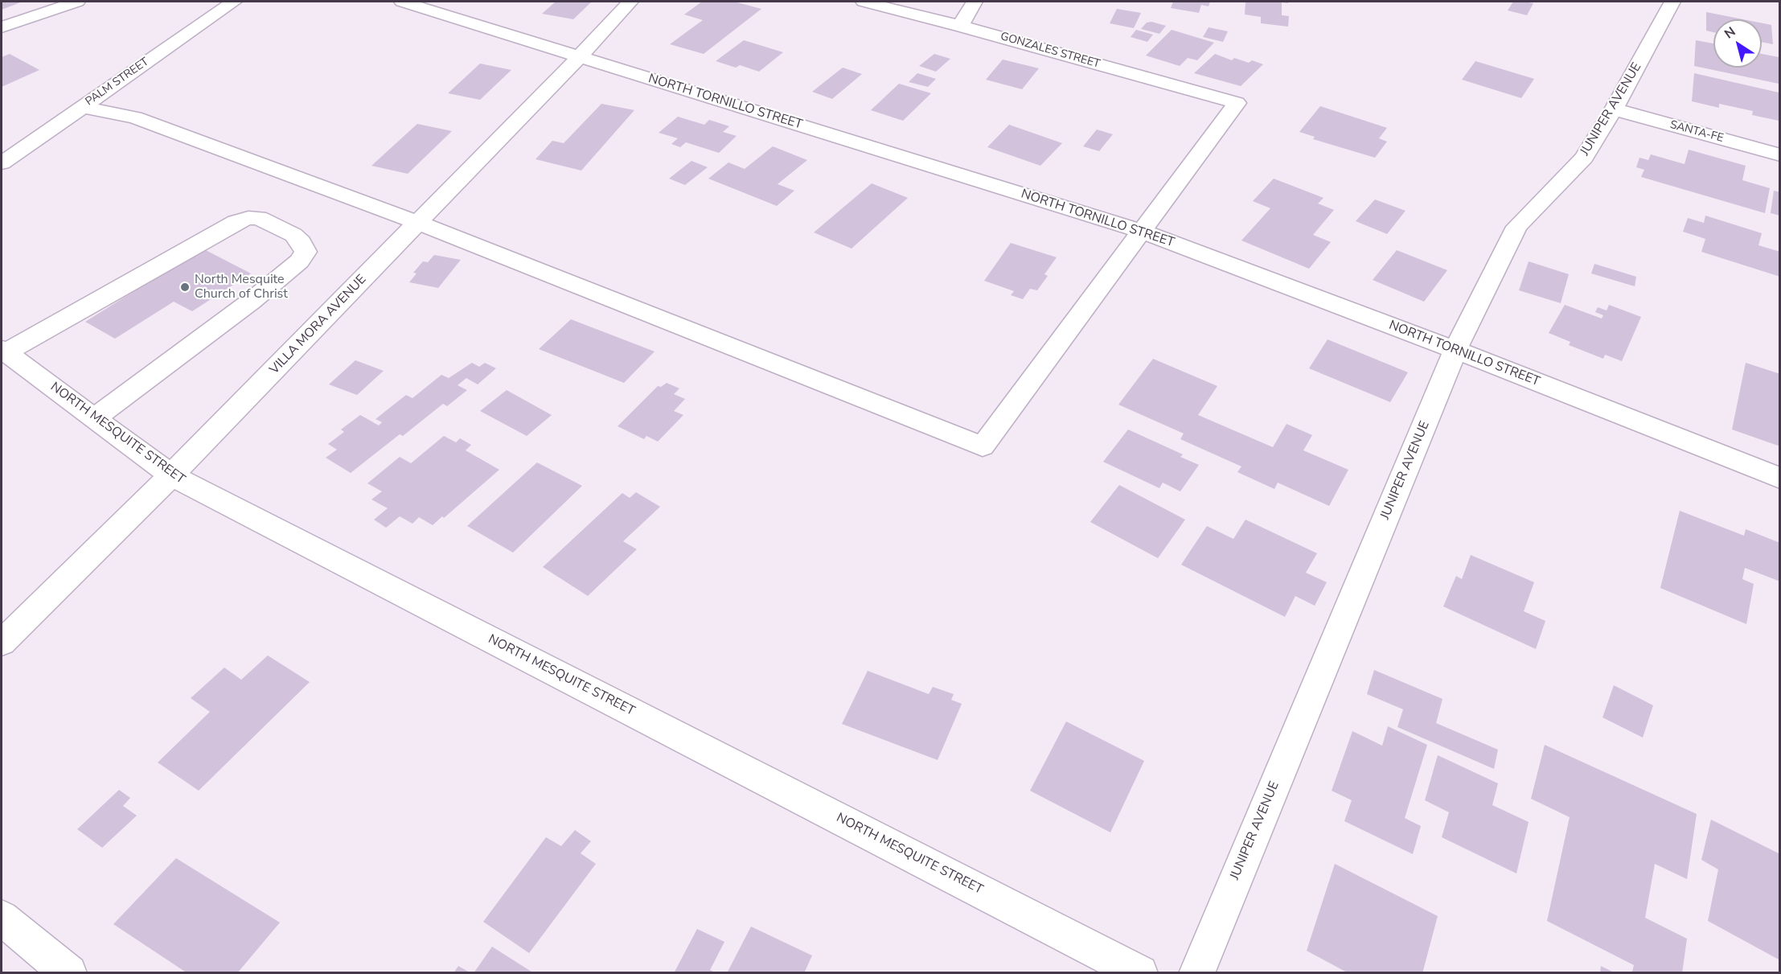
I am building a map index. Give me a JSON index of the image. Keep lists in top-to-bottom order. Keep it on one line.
{"streets":{"street":["GONZALES STREET","PALM STREET","NORTH TORNILLO STREET","JUNIPER AVENUE","SANTA-FE","VILLA MORA AVENUE","NORTH MESQUITE STREET"]},"crossings":[["GONZALES STREET","NORTH TORNILLO STREET"],["NORTH TORNILLO STREET","JUNIPER AVENUE"],["NORTH TORNILLO STREET","VILLA MORA AVENUE"],["JUNIPER AVENUE","SANTA-FE"],["VILLA MORA AVENUE","NORTH MESQUITE STREET"]],"places":["North Mesquite Church of Christ"],"north":"top left"}
